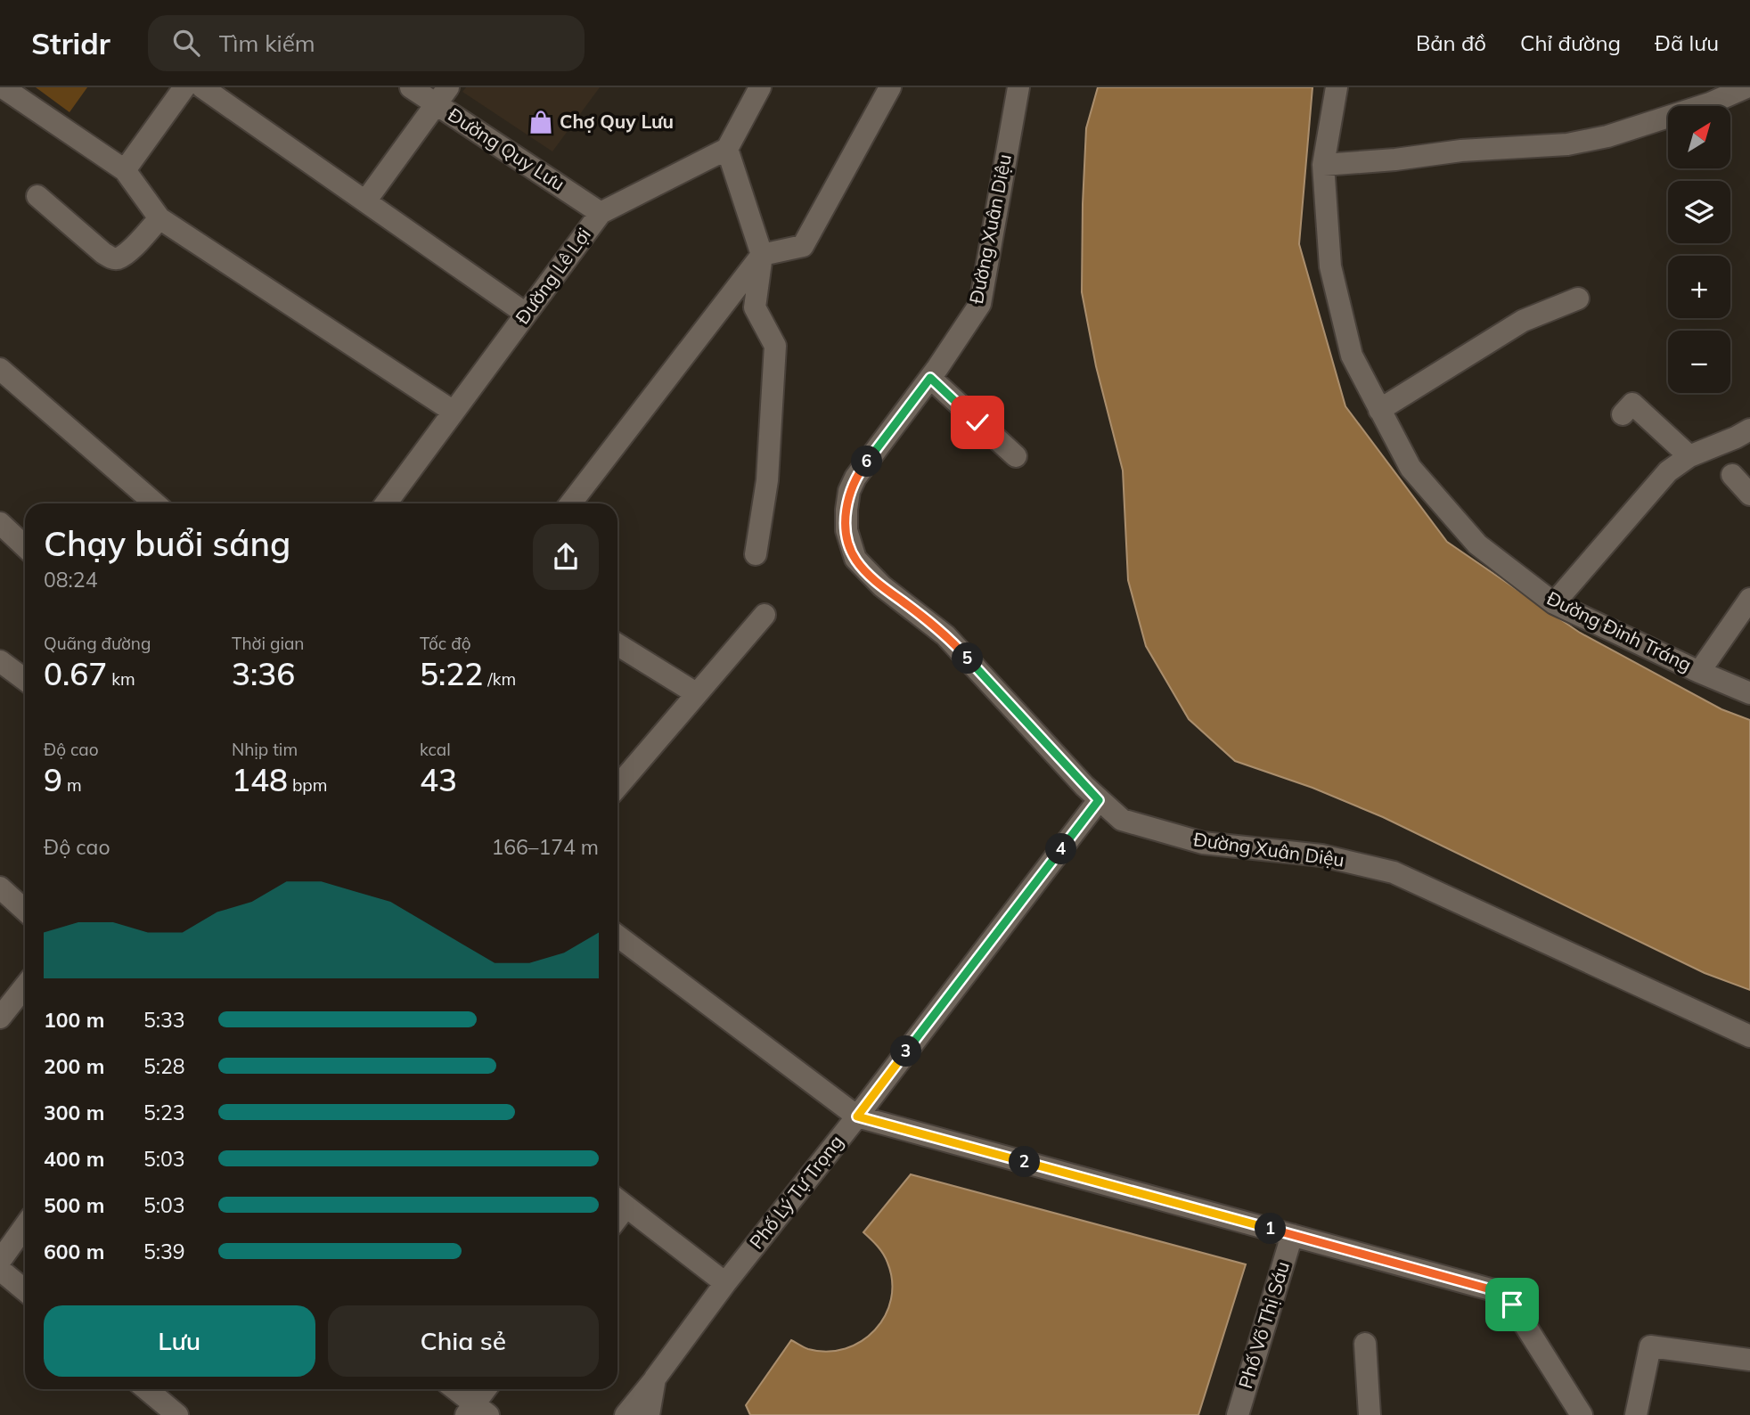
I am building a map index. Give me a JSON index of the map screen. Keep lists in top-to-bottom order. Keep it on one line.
{"streets":{"street":["Đường Quy Lưu","Đường Xuân Diệu","Đường Lê Lợi","Đường Đinh Tráng","Phố Lý Tự Trọng","Phố Võ Thị Sáu"]},"crossings":[["Đường Quy Lưu","Đường Lê Lợi"],["Đường Xuân Diệu","Phố Lý Tự Trọng"]],"places":{"shop":["Chợ Quy Lưu"]},"north":"top right","page":{"header":"Stridr","search":"Tìm kiếm","nav":["Bản đồ","Chỉ đường","Đã lưu"],"map_buttons":["+","−"],"pins":["6","5","4","3","2","1"],"heading":["Chạy buổi sáng","08:24"],"stats":[["Quãng đường","0.67 km"],["Thời gian","3:36"],["Tốc độ","5:22 /km"],["Độ cao","9 m"],["Nhịp tim","148 bpm"],["kcal","43"]],"chart":["Độ cao","166–174 m"],"list":[{"name":"100 m","note":"5:33"},{"name":"200 m","note":"5:28"},{"name":"300 m","note":"5:23"},{"name":"400 m","note":"5:03"},{"name":"500 m","note":"5:03"},{"name":"600 m","note":"5:39"}],"buttons":["Lưu","Chia sẻ"]}}
